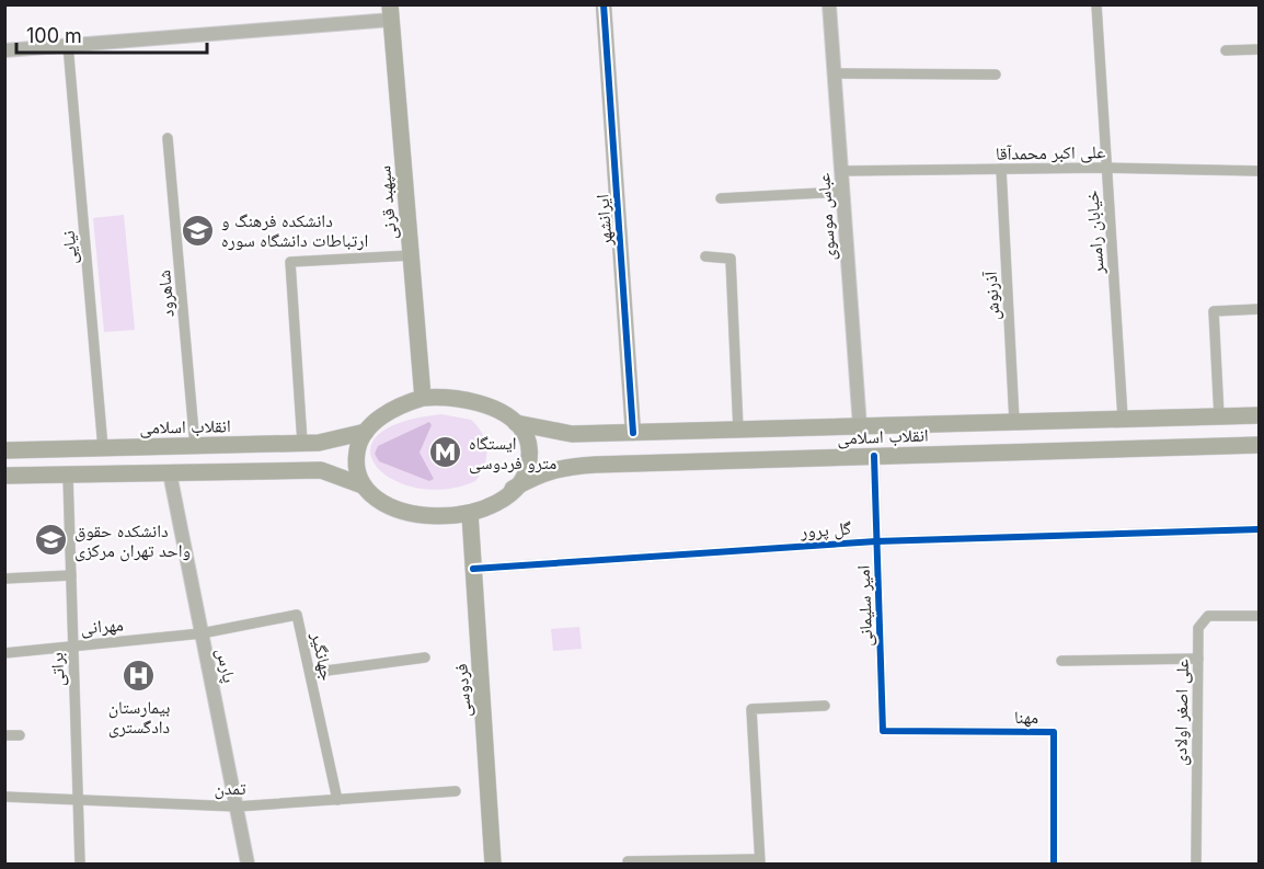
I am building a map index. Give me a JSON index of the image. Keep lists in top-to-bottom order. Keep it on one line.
{"streets":{"main road":["سپهبد قرنی","ایرانشهر","انقلاب اسلامی","فردوسی"],"street":["علی اکبر محمدآقا","عباس موسوی","خیابان رامسر","نیایی","شاهرود","آذرنوش","گل پرور","امیر سلیمانی","مهرانی","جهانگیر","پارس","براتی","علی اصغر اولادی","مهنا","تمدن"]},"crossings":[["علی اکبر محمدآقا","عباس موسوی"],["علی اکبر محمدآقا","خیابان رامسر"],["علی اکبر محمدآقا","آذرنوش"],["سپهبد قرنی","انقلاب اسلامی"],["سپهبد قرنی","فردوسی"],["عباس موسوی","انقلاب اسلامی"],["ایرانشهر","انقلاب اسلامی"],["خیابان رامسر","انقلاب اسلامی"],["نیایی","انقلاب اسلامی"],["شاهرود","انقلاب اسلامی"],["آذرنوش","انقلاب اسلامی"],["انقلاب اسلامی","امیر سلیمانی"],["انقلاب اسلامی","فردوسی"],["گل پرور","امیر سلیمانی"],["گل پرور","فردوسی"],["امیر سلیمانی","مهنا"],["مهرانی","جهانگیر"],["مهرانی","پارس"],["مهرانی","براتی"],["جهانگیر","پارس"],["جهانگیر","تمدن"],["پارس","تمدن"],["براتی","تمدن"]],"places":{"school or university":["دانشکده فرهنگ و ارتباطات دانشگاه سوره","دانشکده حقوق واحد تهران مرکزی"],"metro station":["ایستگاه مترو فردوسی"],"hospital":["بیمارستان دادگستری"]},"scale_bar":"100 m"}
